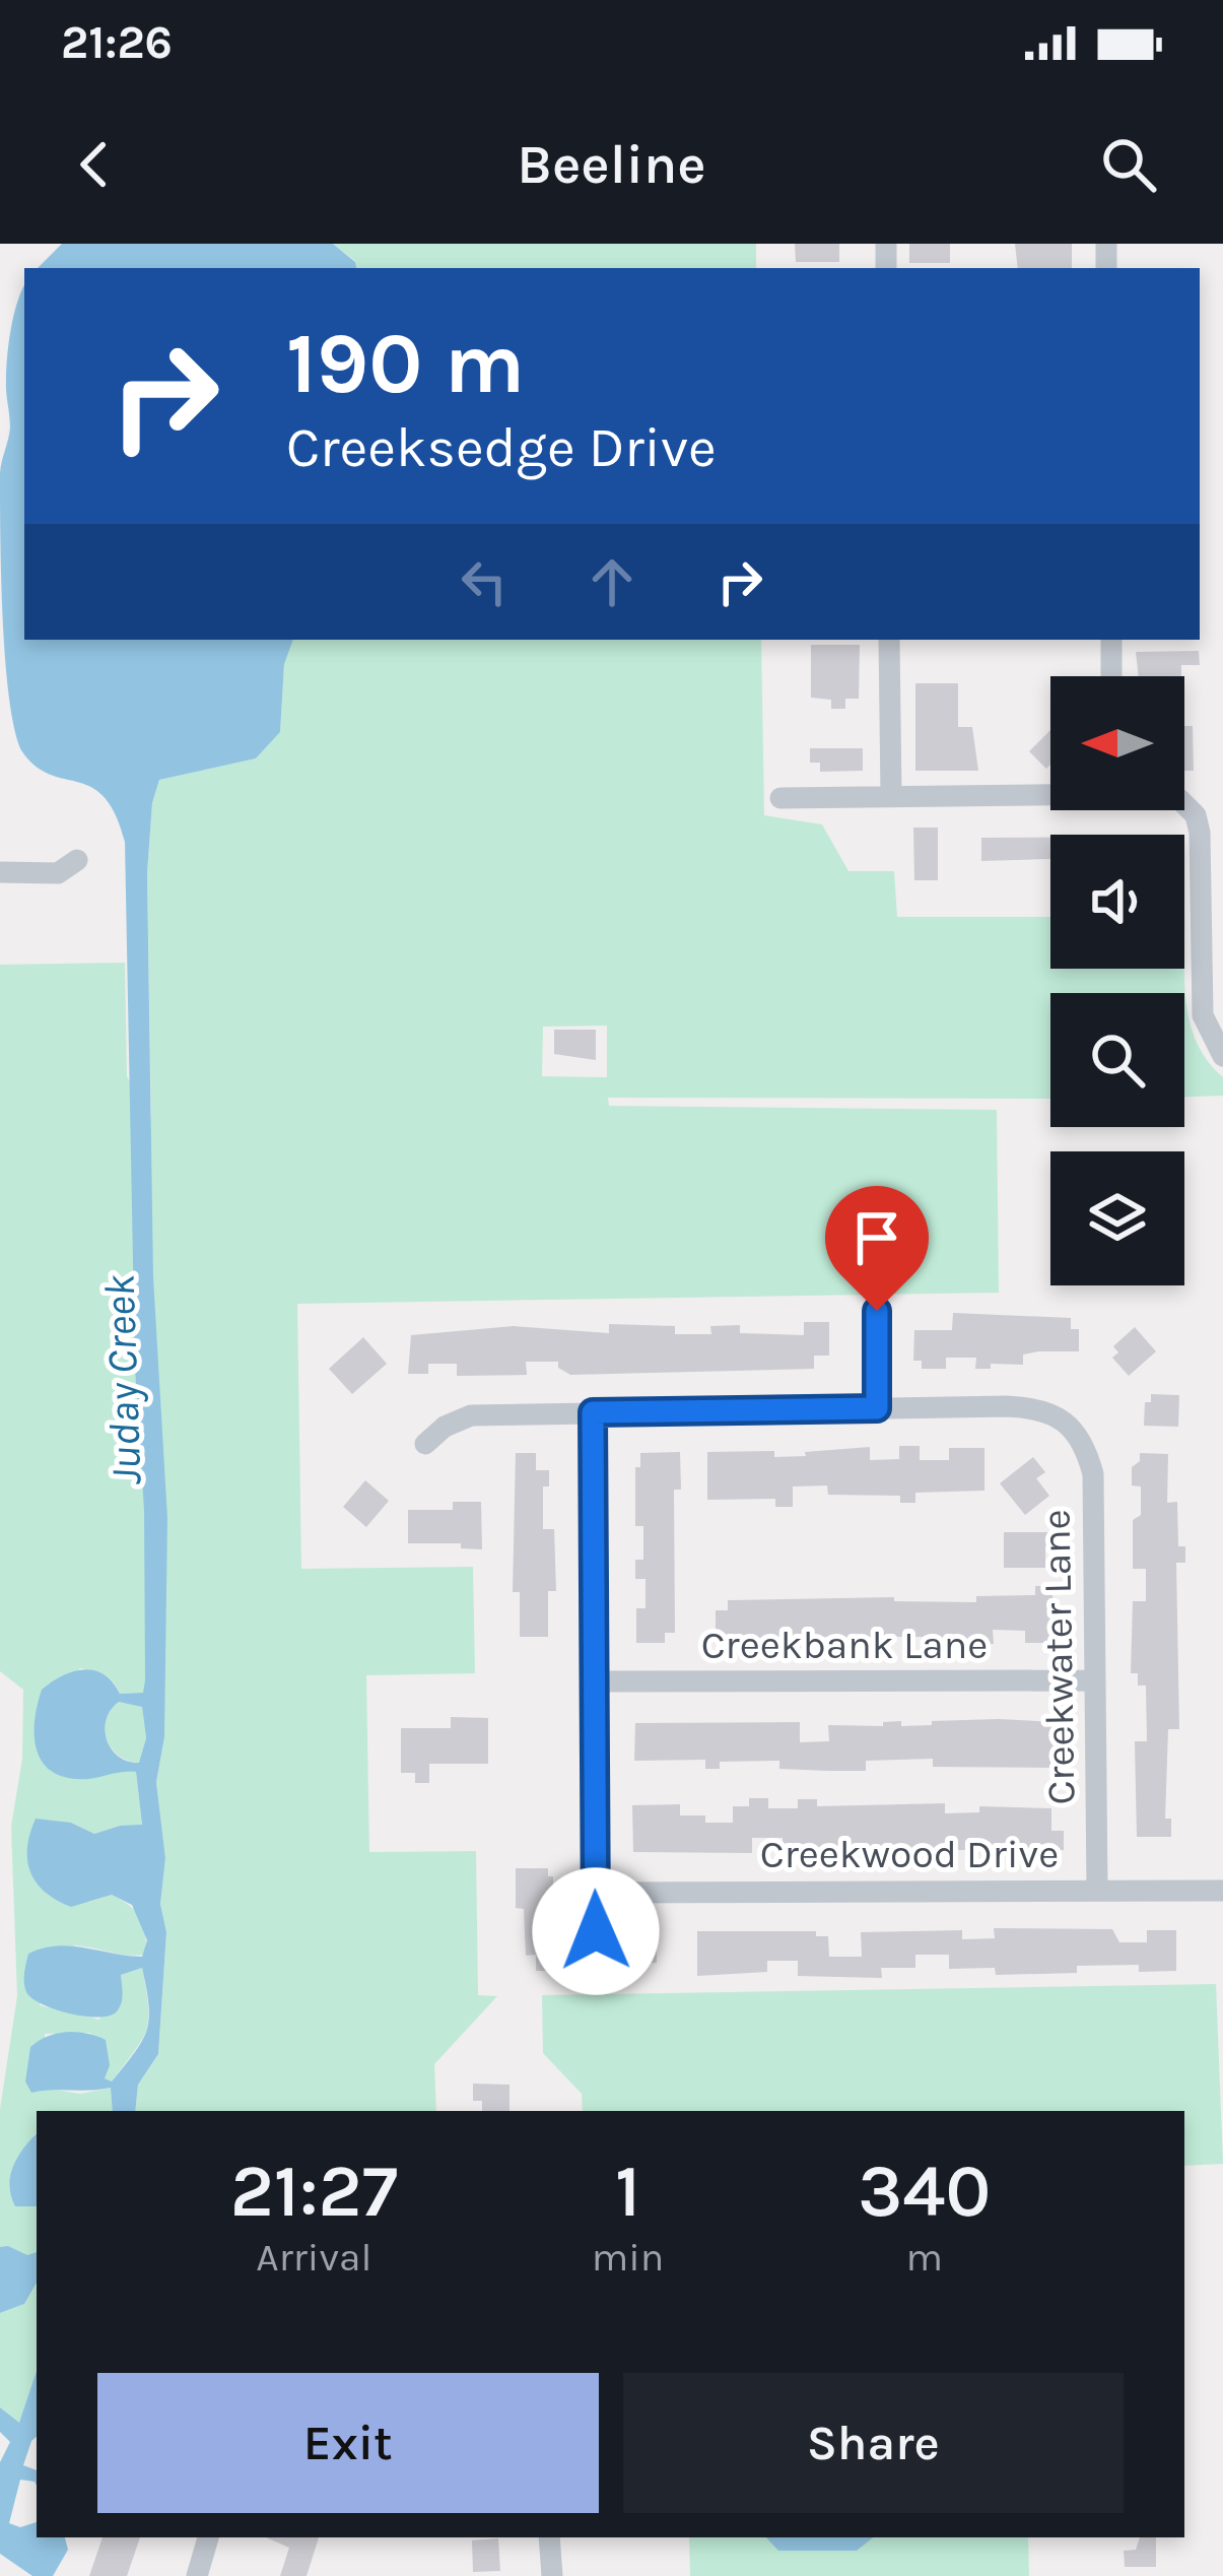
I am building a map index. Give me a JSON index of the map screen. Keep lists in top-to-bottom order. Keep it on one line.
{"streets":{"street":["Creekbank Lane","Creekwater Lane","Creekwood Drive"]},"crossings":[["Creekbank Lane","Creekwater Lane"],["Creekwater Lane","Creekwood Drive"]],"water":["Juday Creek"],"north":"left","page":{"status":"21:26","header":"Beeline","turn":["190 m","Creeksedge Drive"],"eta":["21:27","Arrival","1","min","340","m"],"buttons":["Exit","Share"]}}
